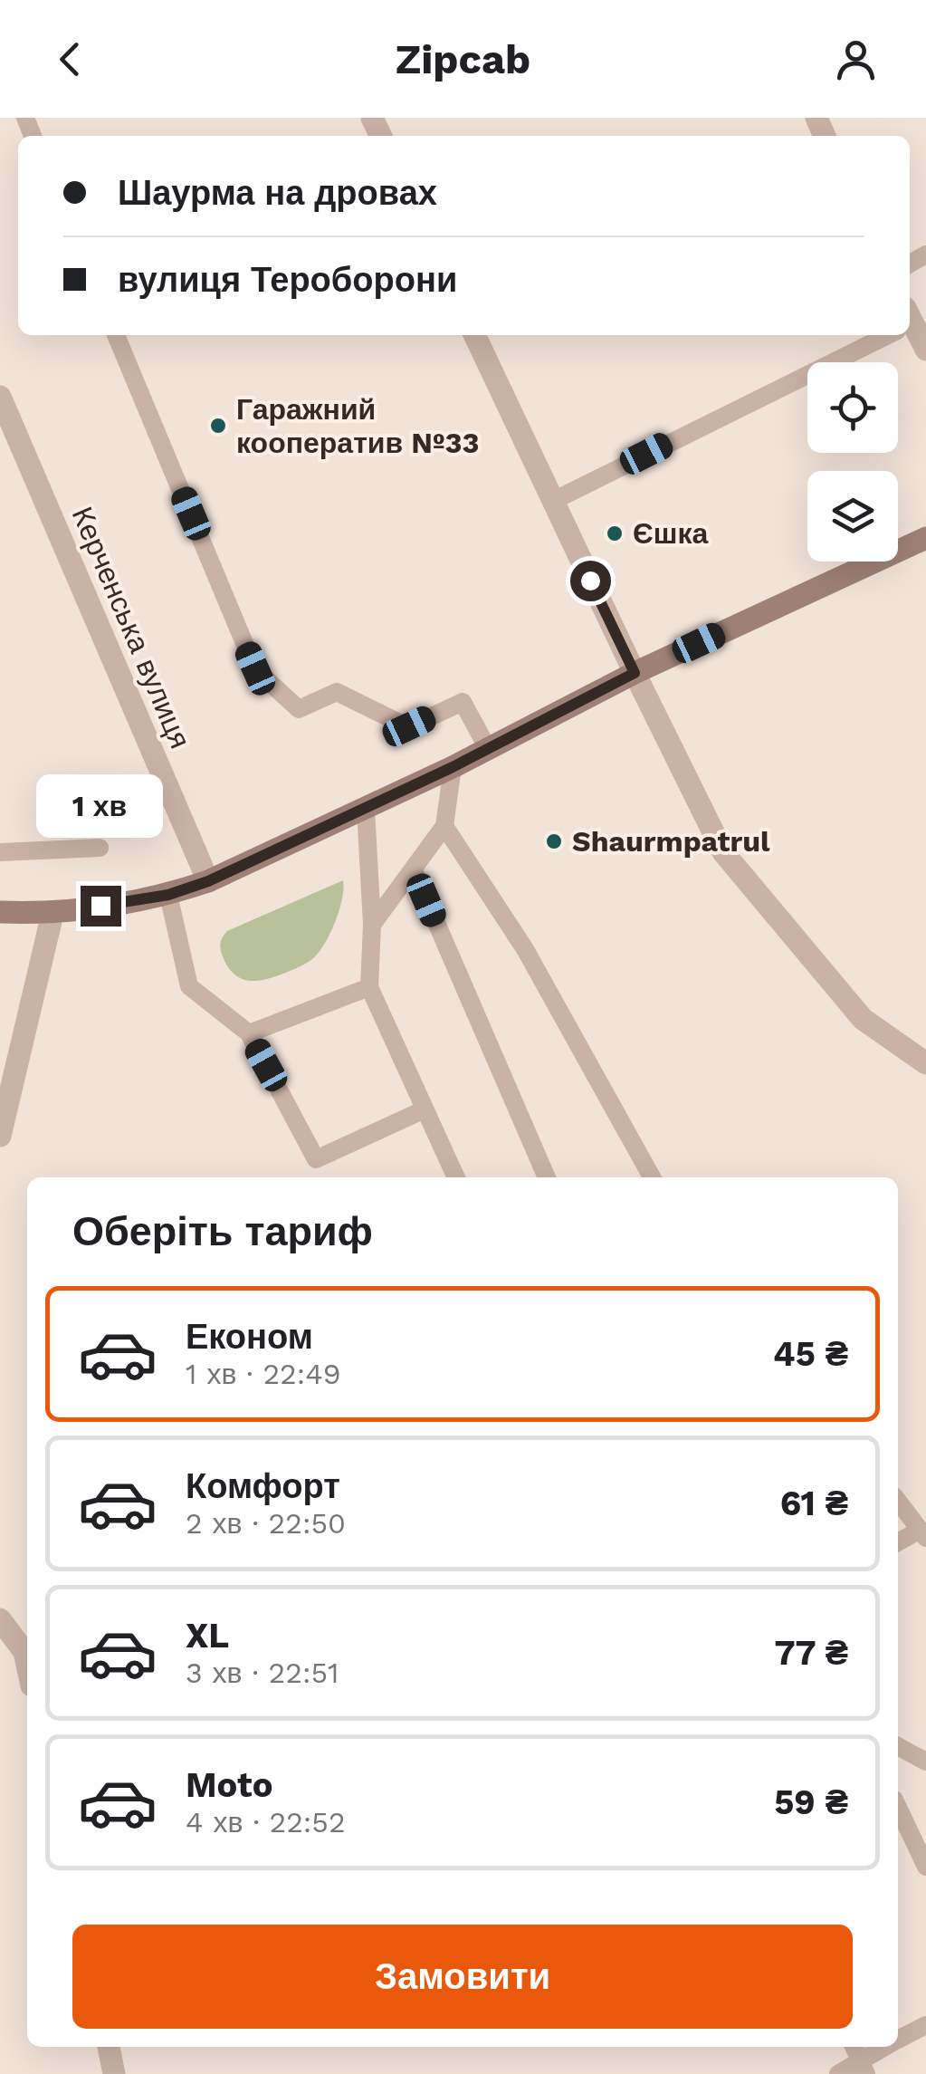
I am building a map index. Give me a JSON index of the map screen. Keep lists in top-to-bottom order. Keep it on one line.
{"streets":{"street":["Керченська вулиця"]},"places":["Гаражний кооператив №33","Єшка","Shaurmpatrul"],"page":{"header":"Zipcab","banner":["Шаурма на дровах","вулиця Тероборони"],"bubble":"1 хв","heading":"Оберіть тариф","list":[{"name":"Економ","note":"1 хв · 22:49","value":"45 ₴"},{"name":"Комфорт","note":"2 хв · 22:50","value":"61 ₴"},{"name":"XL","note":"3 хв · 22:51","value":"77 ₴"},{"name":"Moto","note":"4 хв · 22:52","value":"59 ₴"}],"buttons":"Замовити"}}
